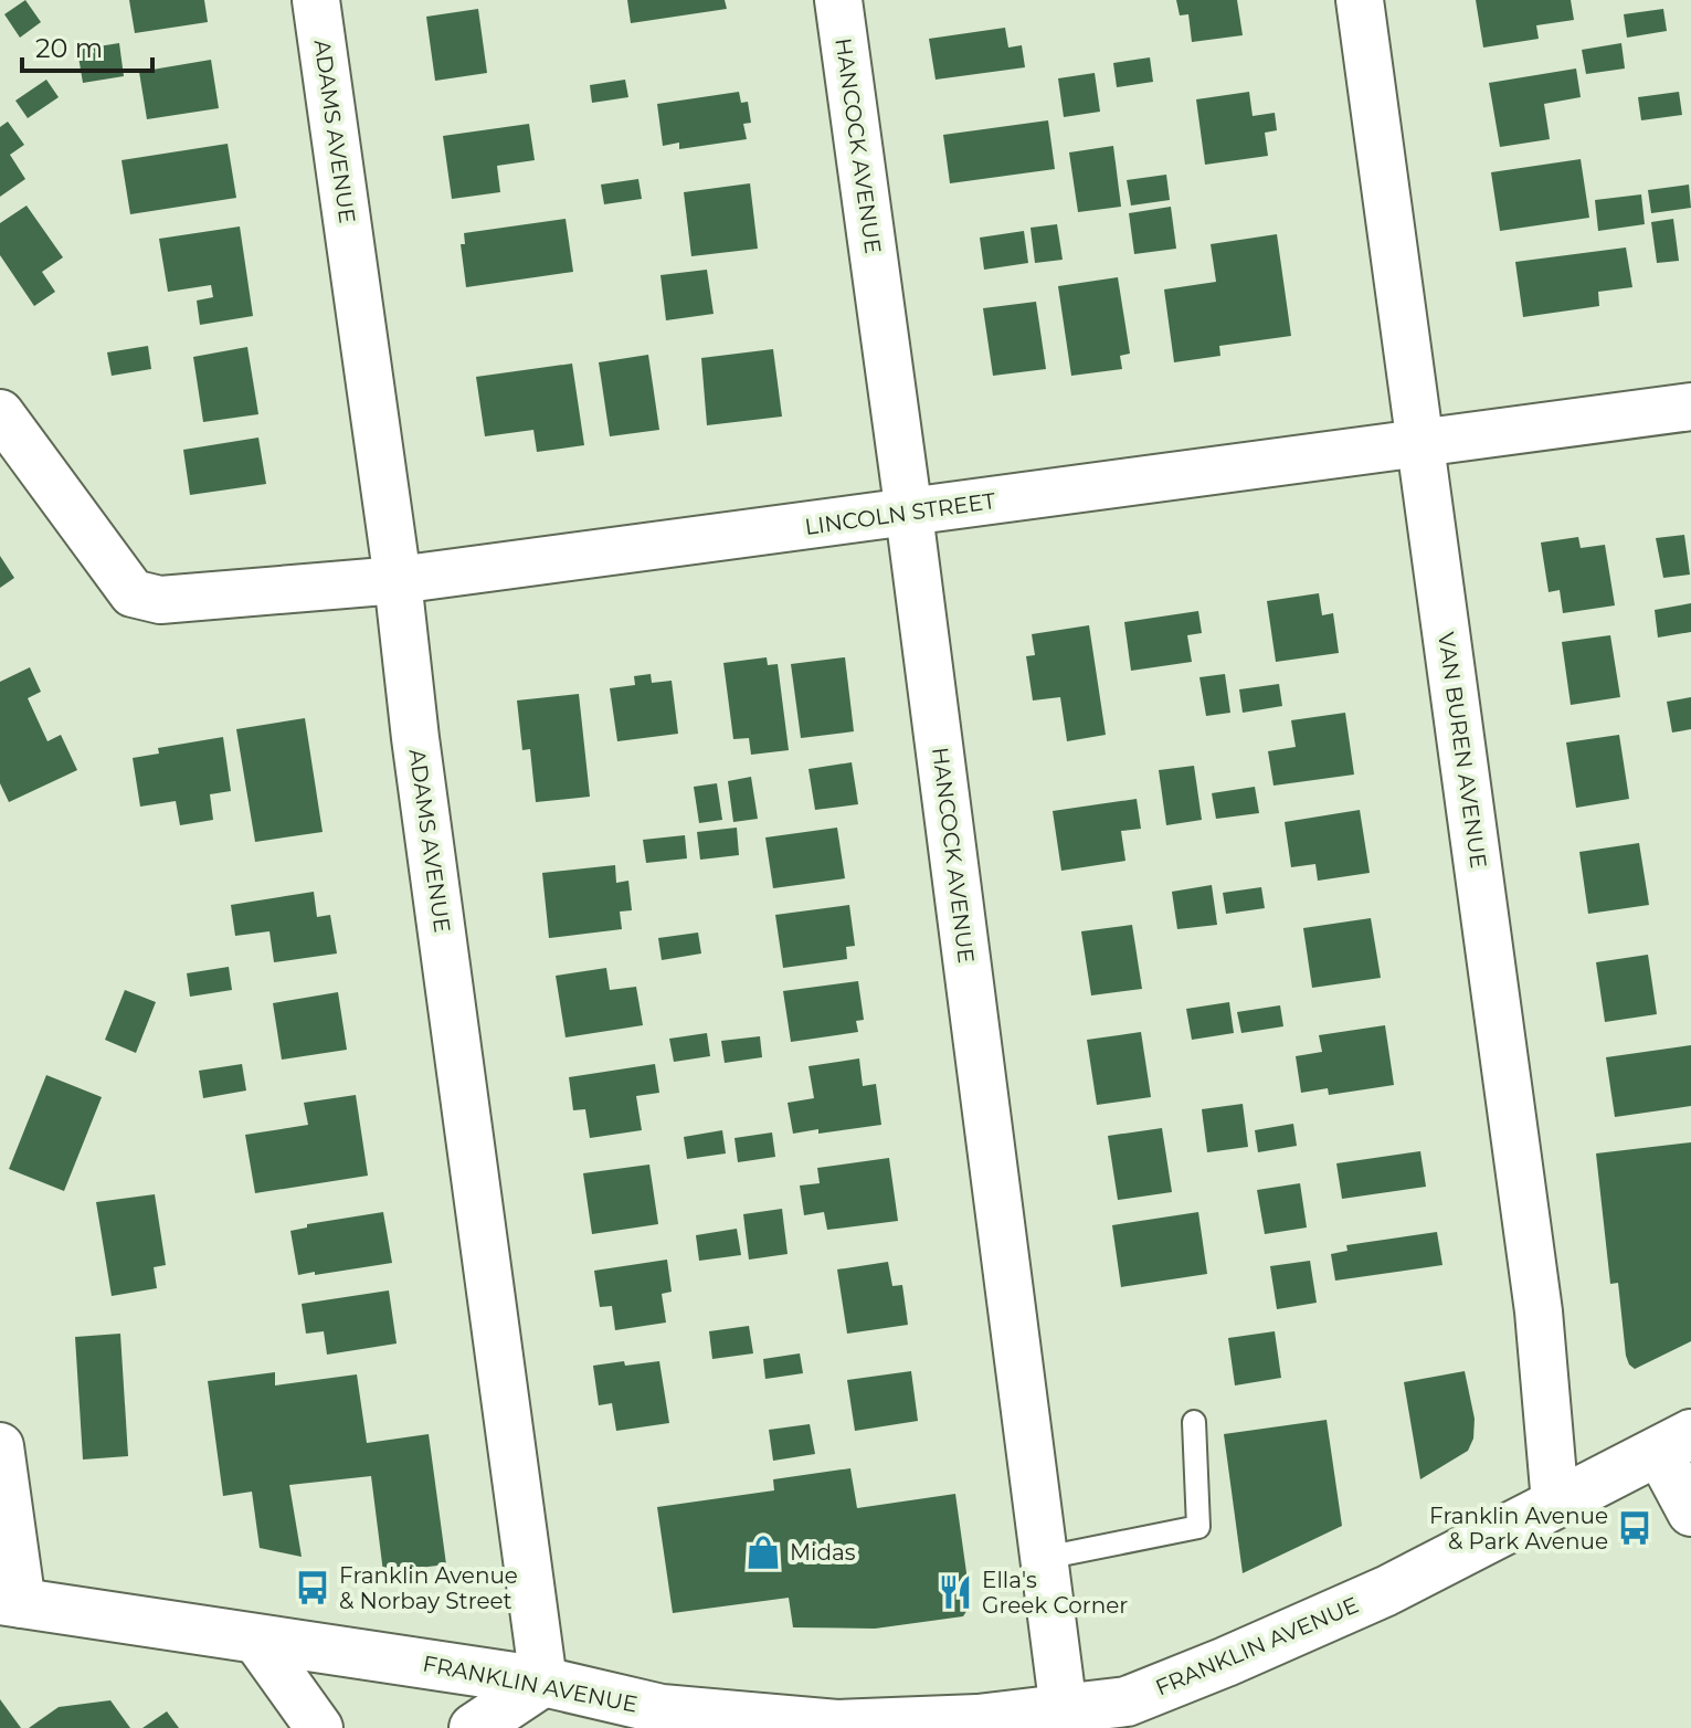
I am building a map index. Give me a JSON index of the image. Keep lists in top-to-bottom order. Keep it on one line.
{"streets":{"main road":["FRANKLIN AVENUE"],"street":["ADAMS AVENUE","HANCOCK AVENUE","LINCOLN STREET","VAN BUREN AVENUE"]},"crossings":[["ADAMS AVENUE","LINCOLN STREET"],["ADAMS AVENUE","FRANKLIN AVENUE"],["HANCOCK AVENUE","LINCOLN STREET"],["HANCOCK AVENUE","FRANKLIN AVENUE"],["LINCOLN STREET","VAN BUREN AVENUE"],["VAN BUREN AVENUE","FRANKLIN AVENUE"]],"places":{"bus stop":["Franklin Avenue & Park Avenue","Franklin Avenue & Norbay Street"],"shop":["Midas"],"restaurant":["Ella's Greek Corner"]},"scale_bar":"20 m"}
